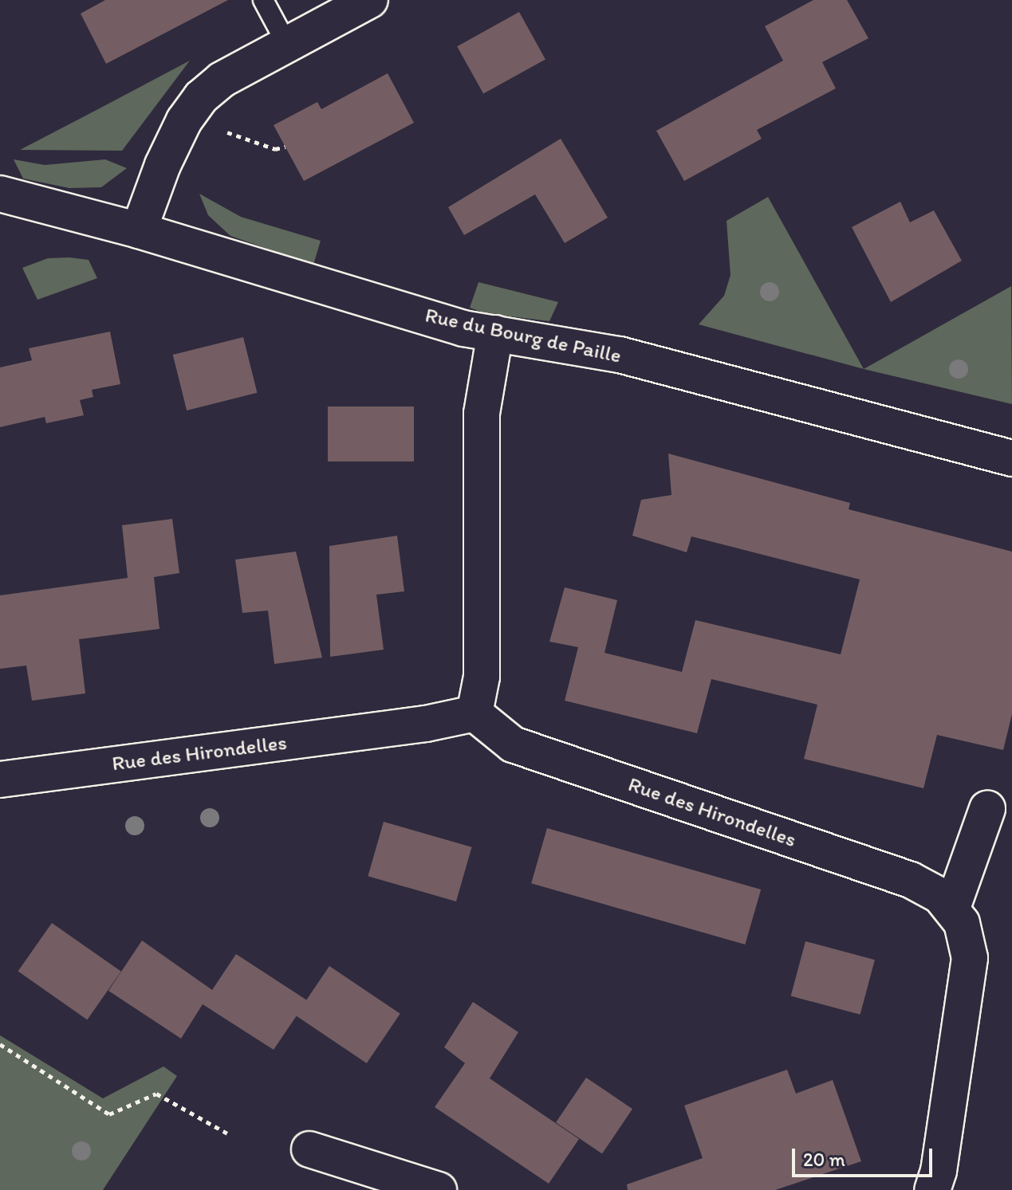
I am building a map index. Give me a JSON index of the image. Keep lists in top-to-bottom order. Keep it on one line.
{"streets":{"street":["Rue du Bourg de Paille","Rue des Hirondelles"]},"scale_bar":"20 m"}
